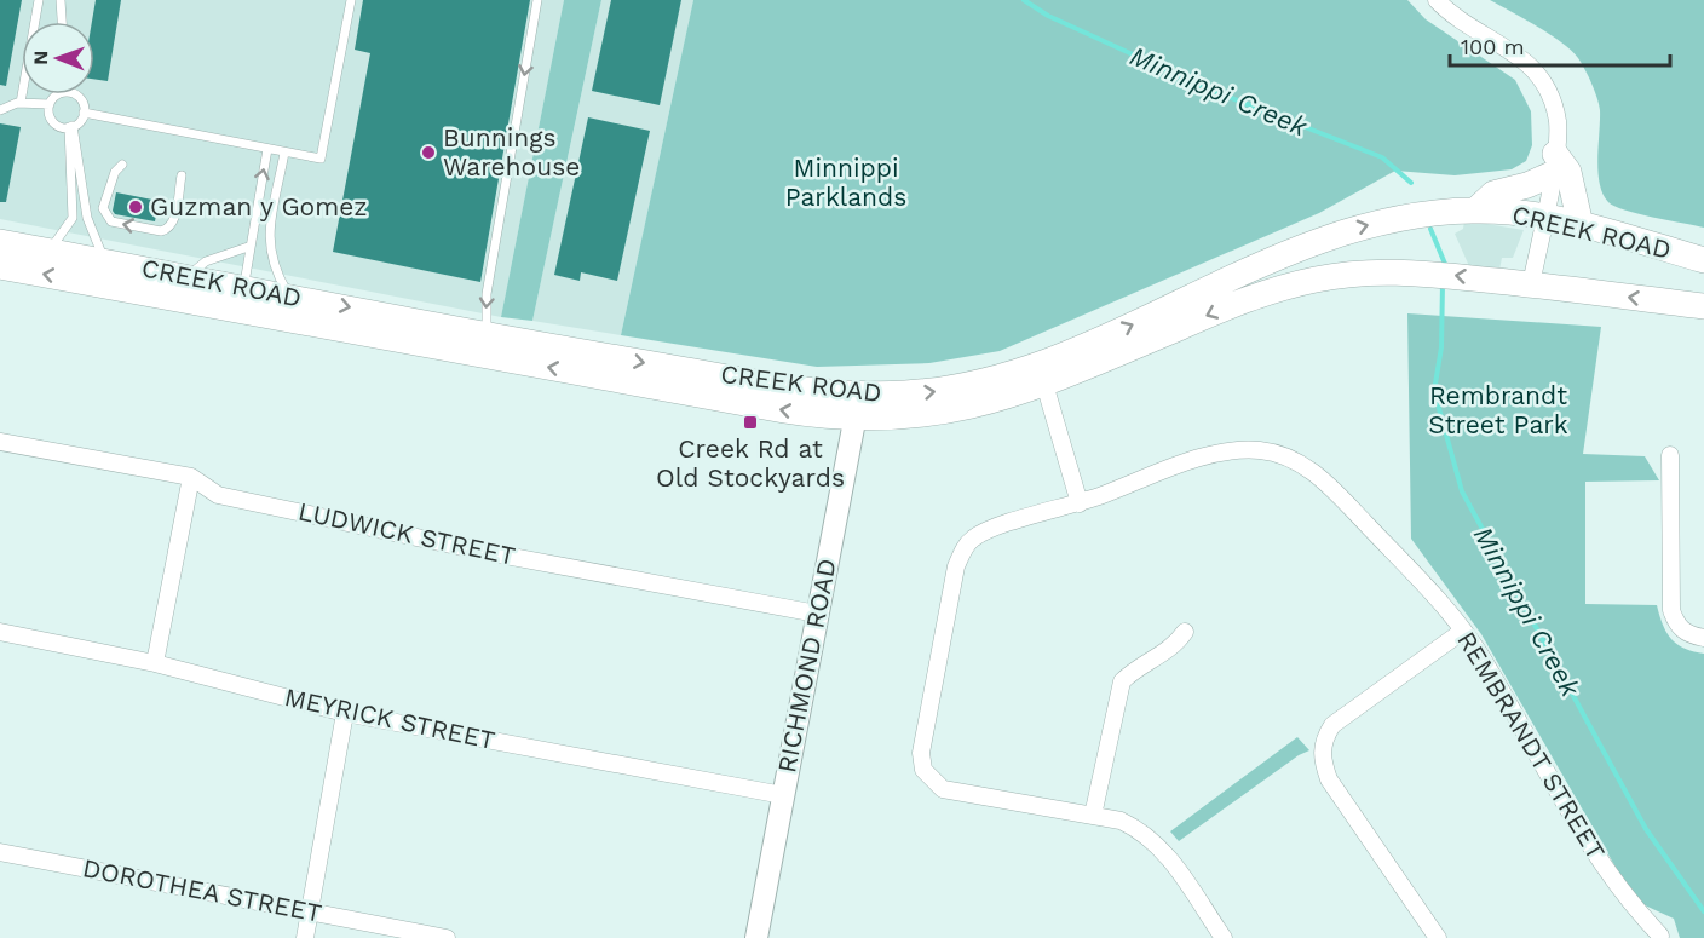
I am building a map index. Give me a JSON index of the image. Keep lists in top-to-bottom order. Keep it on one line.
{"streets":{"main road":["CREEK ROAD","RICHMOND ROAD"],"street":["LUDWICK STREET","MEYRICK STREET","REMBRANDT STREET","DOROTHEA STREET"]},"crossings":[["CREEK ROAD","RICHMOND ROAD"],["LUDWICK STREET","RICHMOND ROAD"],["RICHMOND ROAD","MEYRICK STREET"]],"water":["Minnippi Creek"],"parks":["Minnippi Parklands","Rembrandt Street Park"],"places":{"other":["Bunnings Warehouse","Guzman y Gomez"],"transit":["Creek Rd at Old Stockyards"]},"scale_bar":"100 m","north":"left"}
